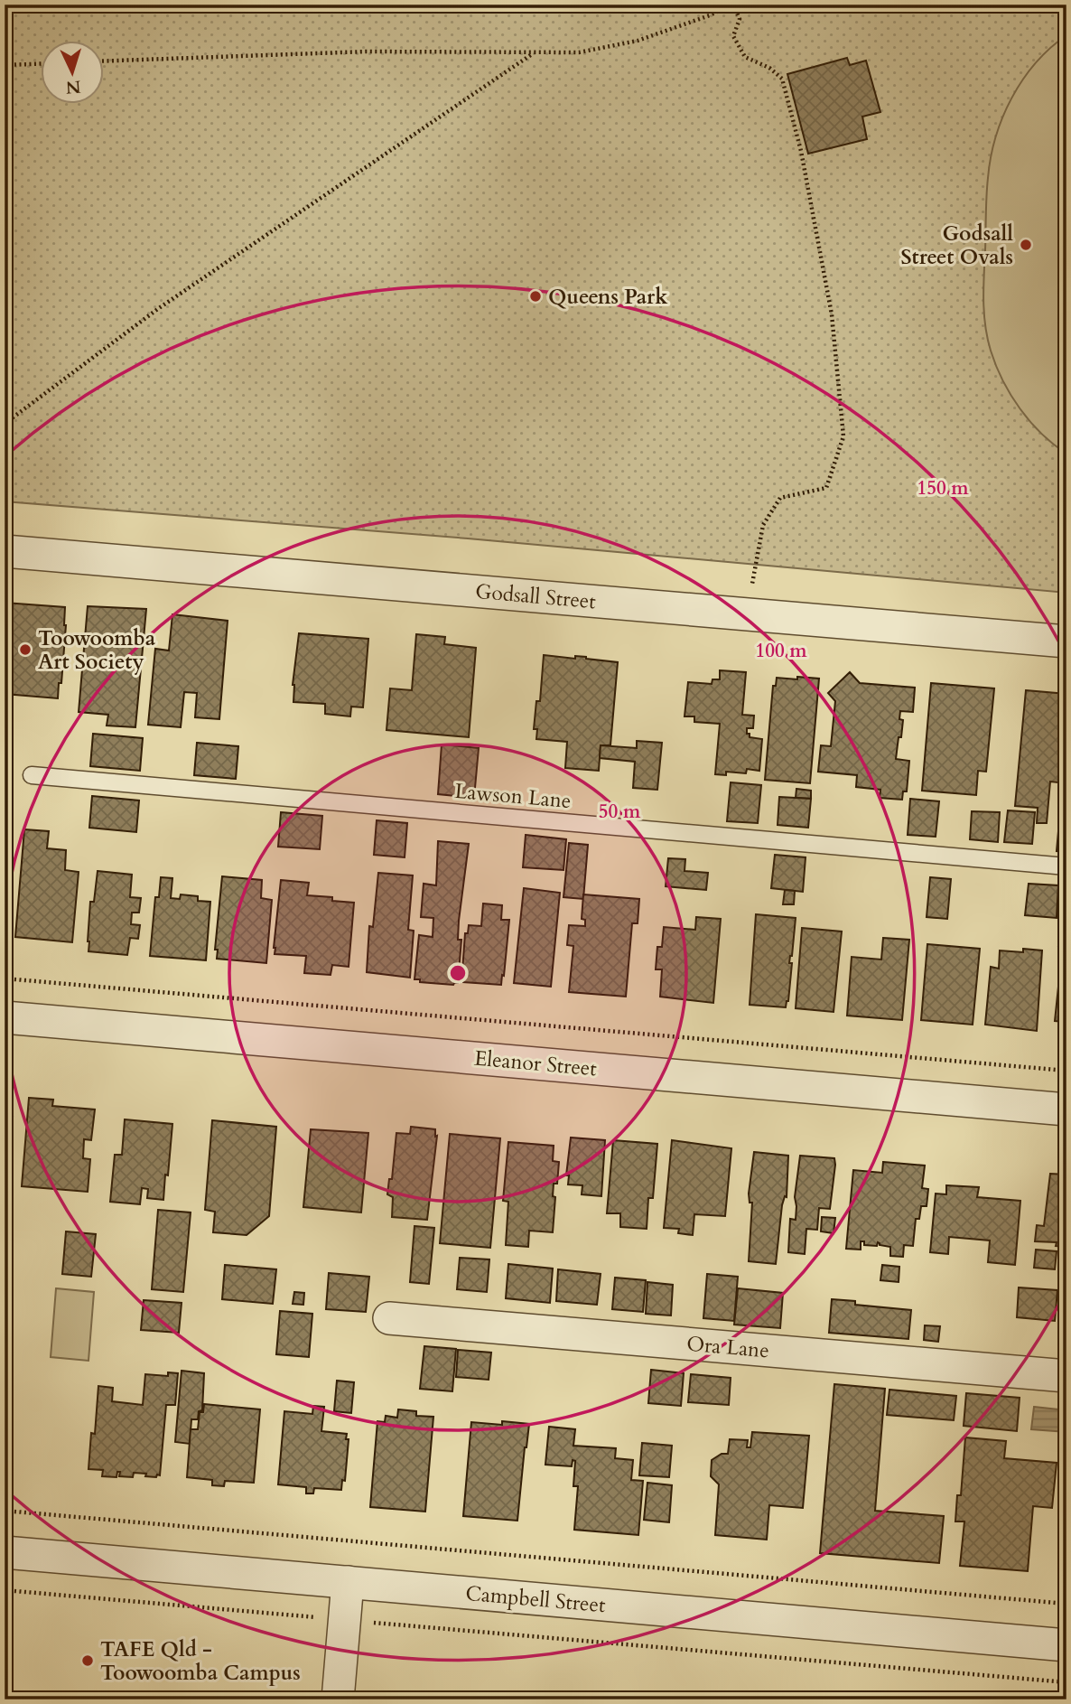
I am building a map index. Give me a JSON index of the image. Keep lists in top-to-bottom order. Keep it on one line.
{"streets":{"street":["Godsall Street","Eleanor Street","Ora Lane","Campbell Street"],"lane":["Lawson Lane"]},"places":["Godsall Street Ovals","Queens Park","Toowoomba Art Society","TAFE Qld - Toowoomba Campus"],"north":"bottom","rings":["150 m","100 m","50 m"]}
